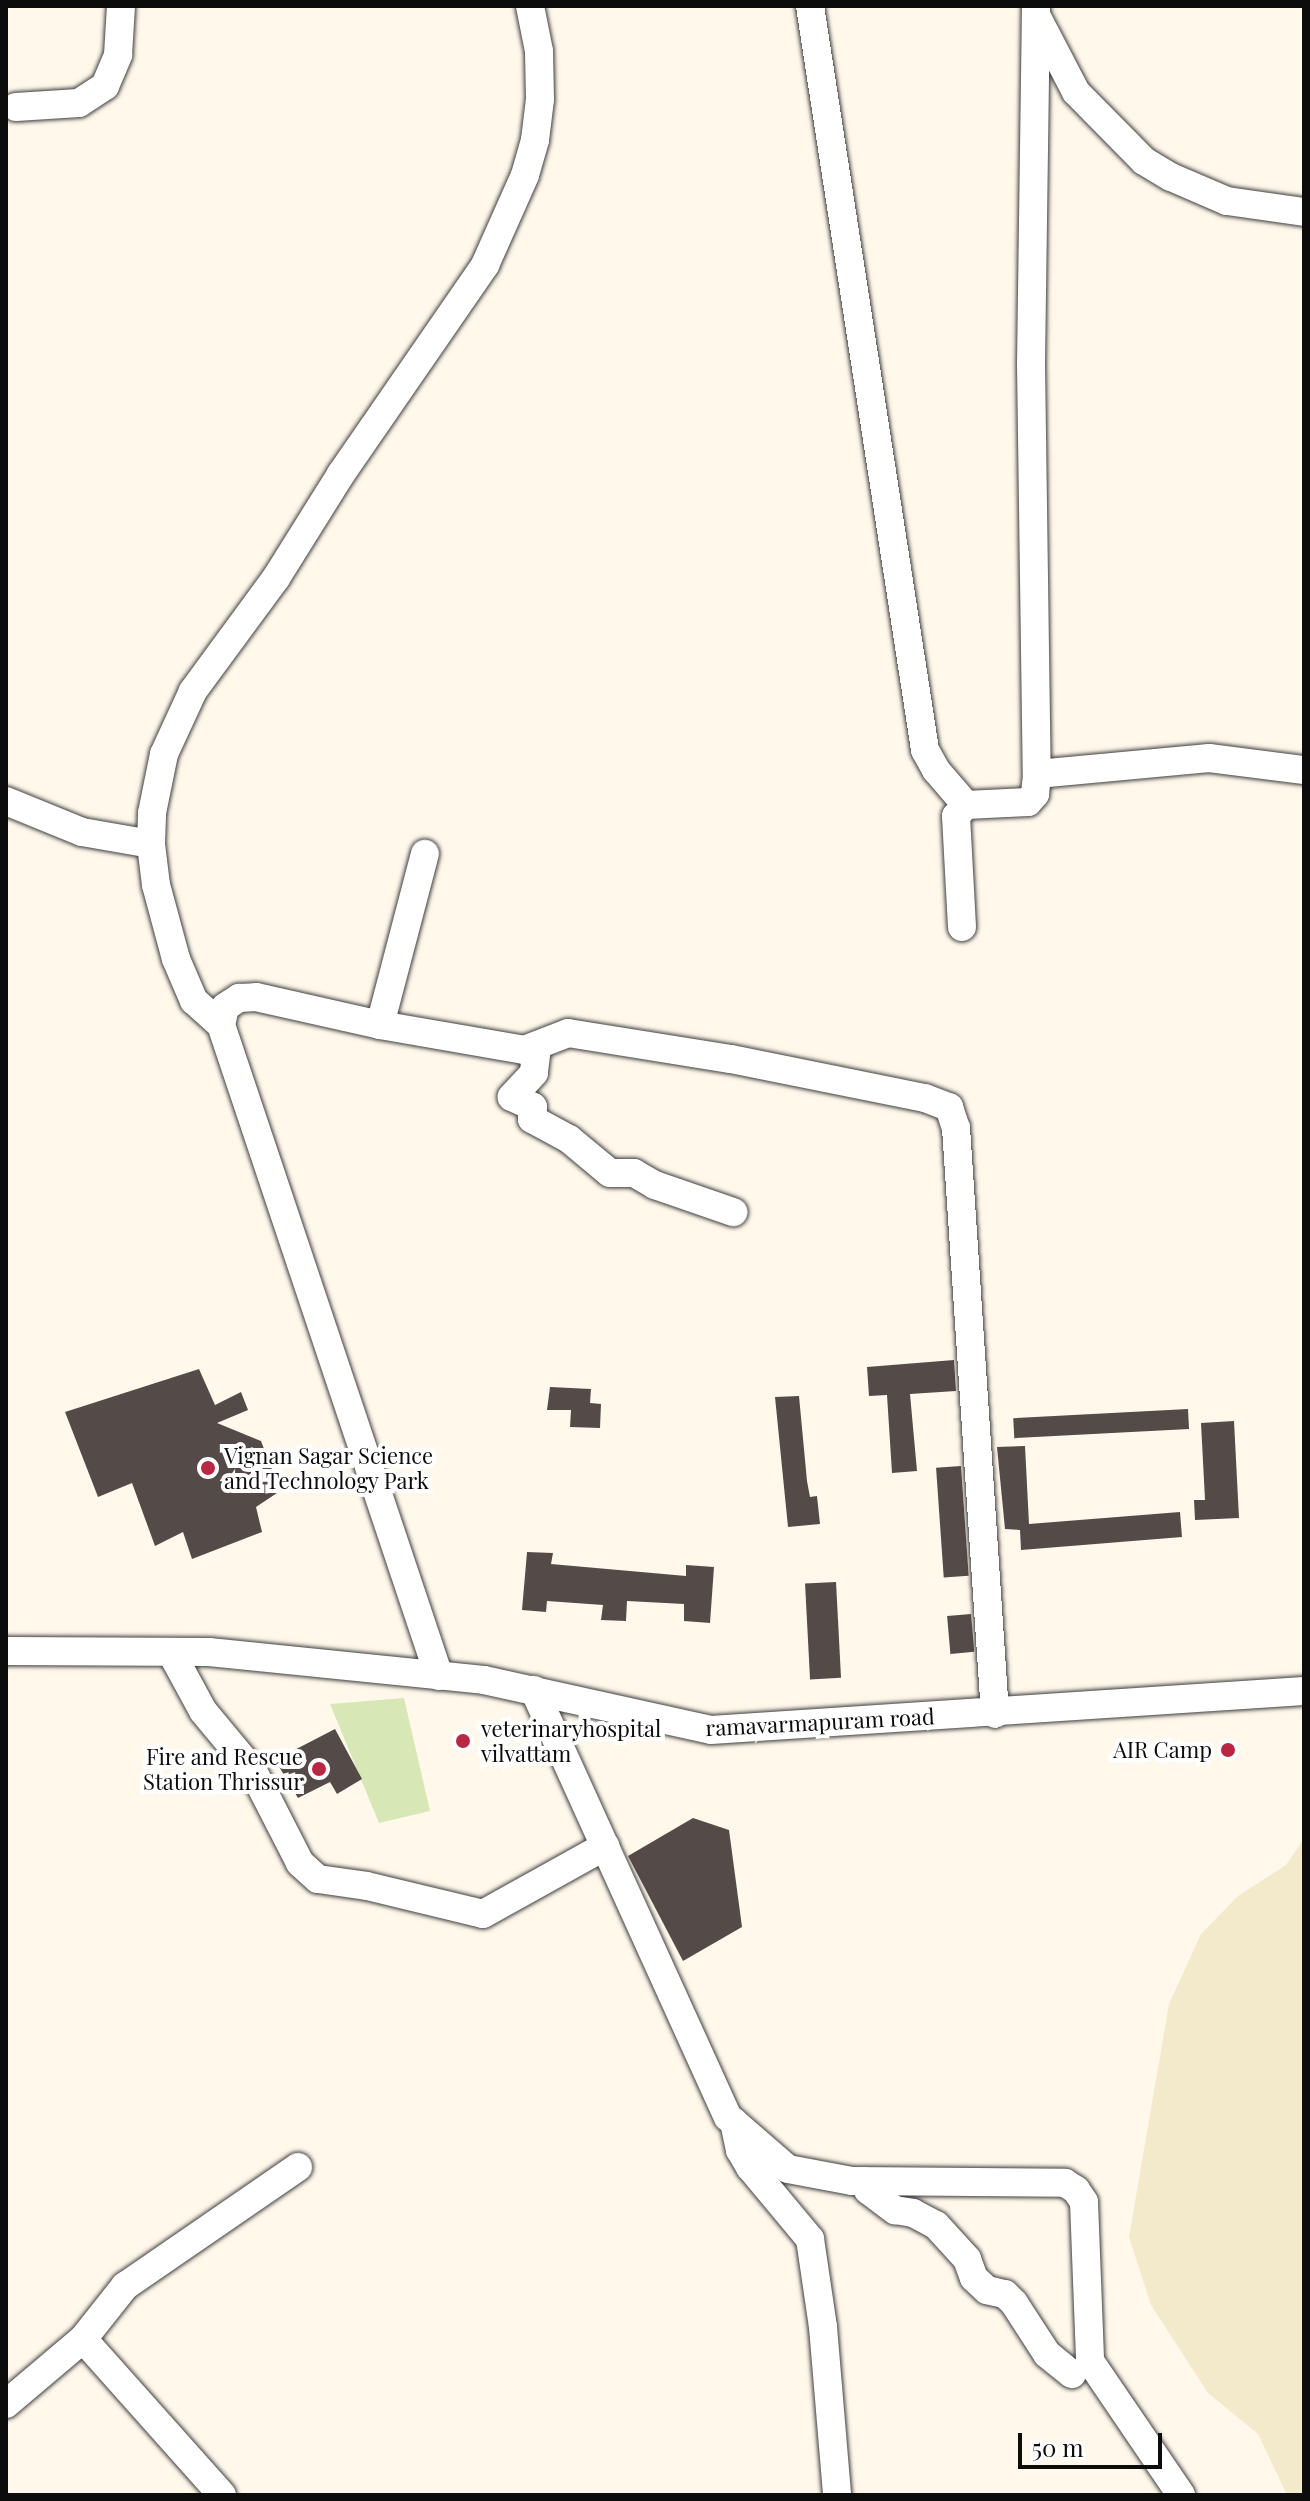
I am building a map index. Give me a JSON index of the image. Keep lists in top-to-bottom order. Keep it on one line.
{"streets":{"street":["ramavarmapuram road"]},"places":["Vignan Sagar Science and Technology Park","veterinaryhospital vilvattam","AIR Camp","Fire and Rescue Station Thrissur"],"scale_bar":"50 m"}
